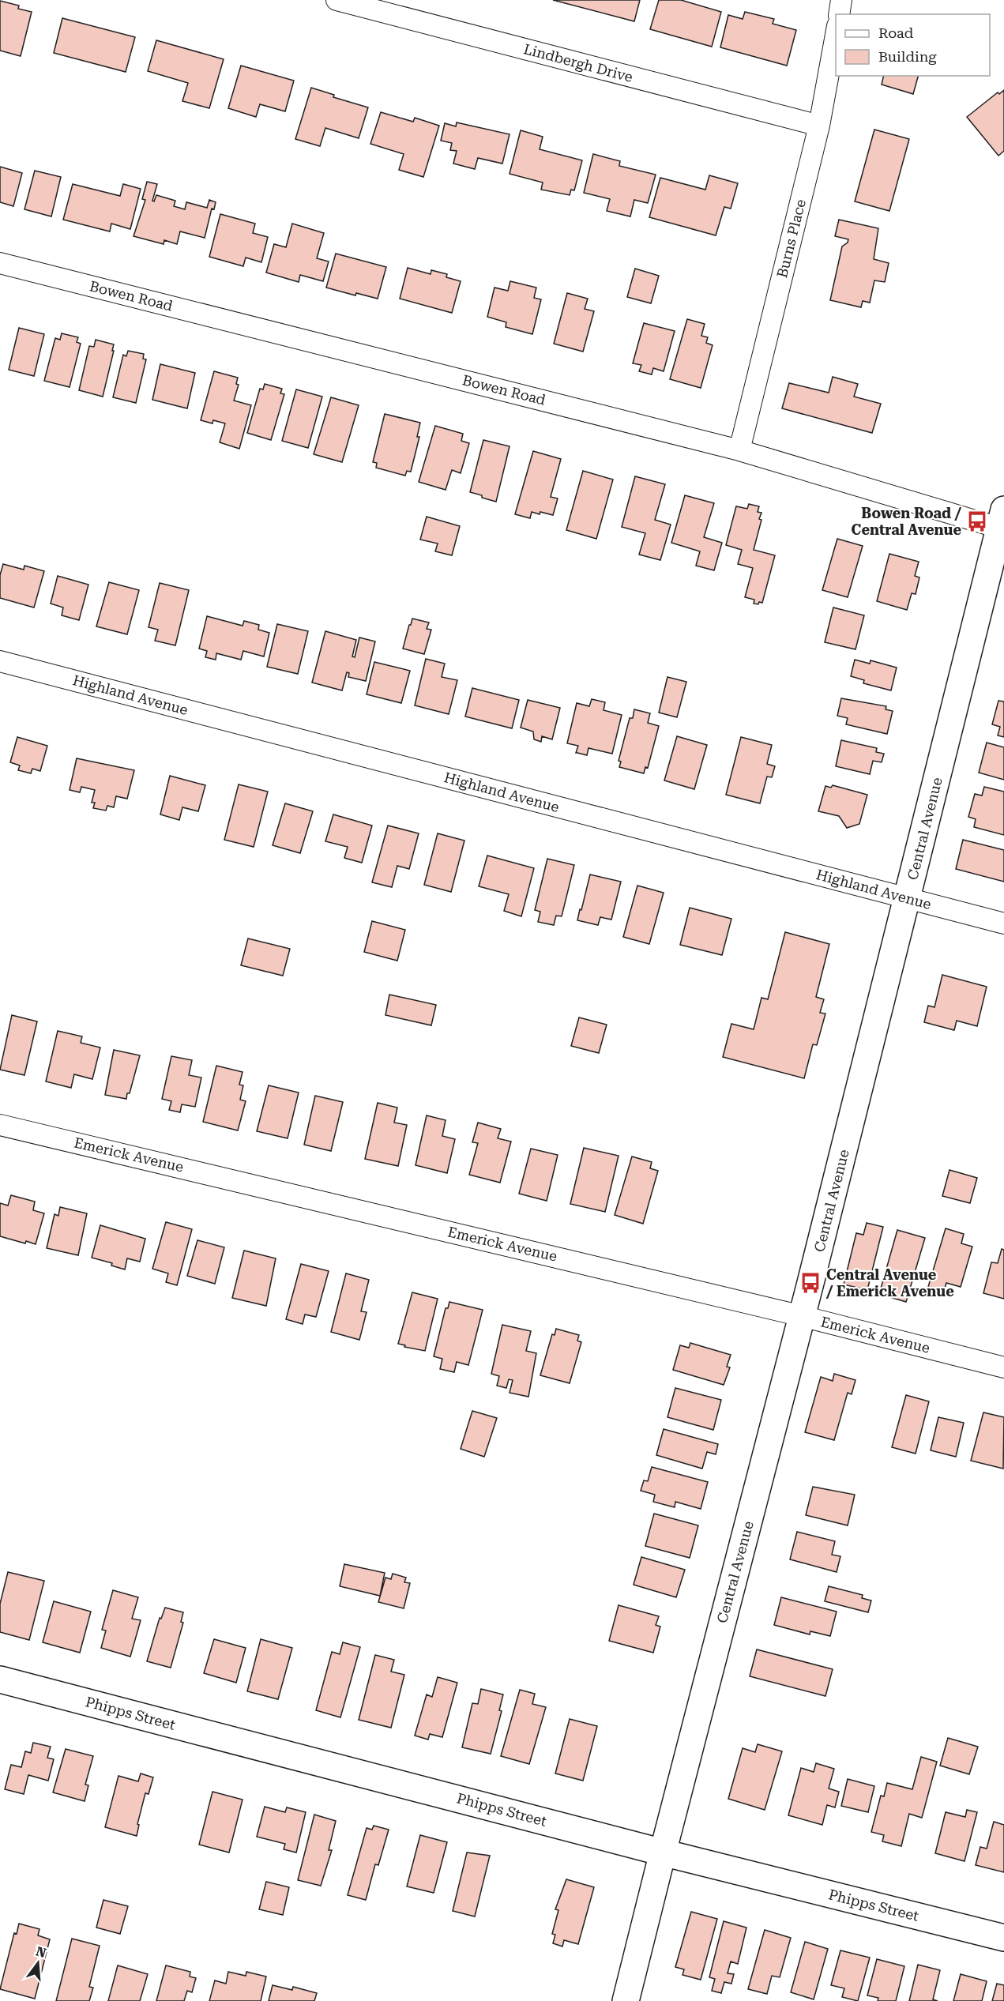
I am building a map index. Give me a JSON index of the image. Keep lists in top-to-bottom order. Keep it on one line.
{"streets":{"main road":["Central Avenue","Phipps Street"],"street":["Lindbergh Drive","Burns Place","Bowen Road","Highland Avenue","Emerick Avenue"]},"crossings":[["Lindbergh Drive","Burns Place"],["Burns Place","Bowen Road"],["Bowen Road","Central Avenue"],["Highland Avenue","Central Avenue"],["Central Avenue","Emerick Avenue"],["Central Avenue","Phipps Street"]],"places":{"bus stop":["Bowen Road / Central Avenue","Central Avenue / Emerick Avenue"]},"legend":["Road","Building"],"north":"top"}
